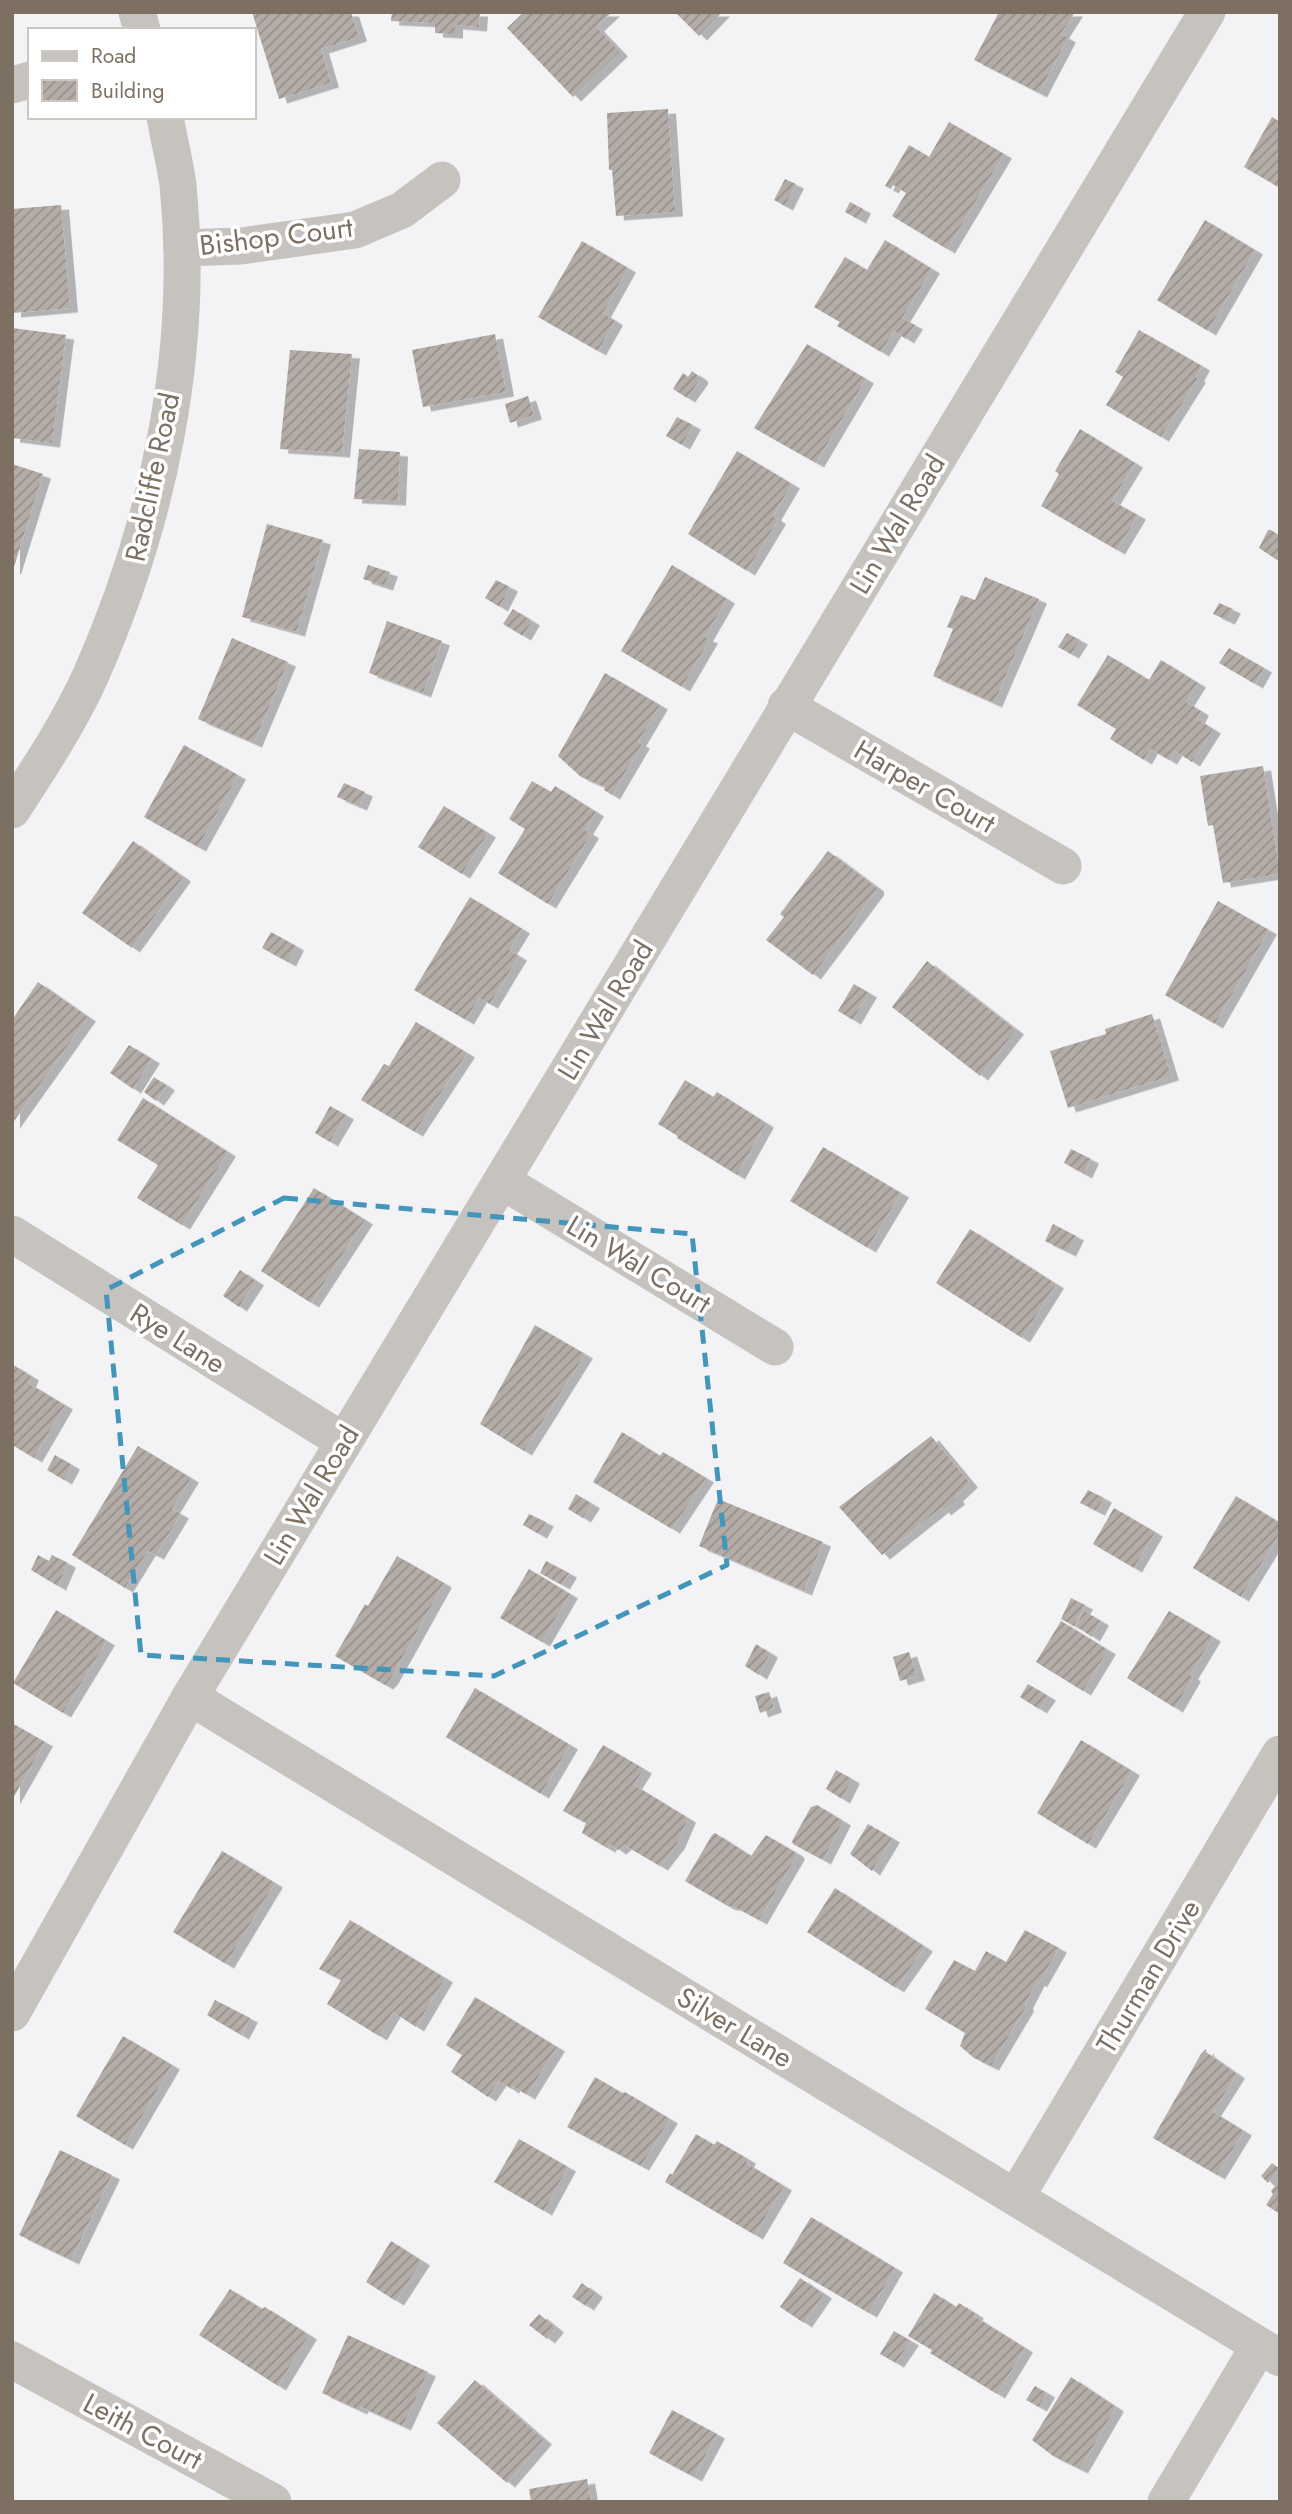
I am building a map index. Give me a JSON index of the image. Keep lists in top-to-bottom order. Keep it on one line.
{"streets":{"street":["Bishop Court","Radcliffe Road","Lin Wal Road","Harper Court","Lin Wal Court","Rye Lane","Thurman Drive","Silver Lane","Leith Court"]},"crossings":[["Bishop Court","Radcliffe Road"],["Lin Wal Road","Harper Court"],["Lin Wal Road","Lin Wal Court"],["Lin Wal Road","Rye Lane"],["Lin Wal Road","Silver Lane"],["Thurman Drive","Silver Lane"]],"legend":["Road","Building"]}
